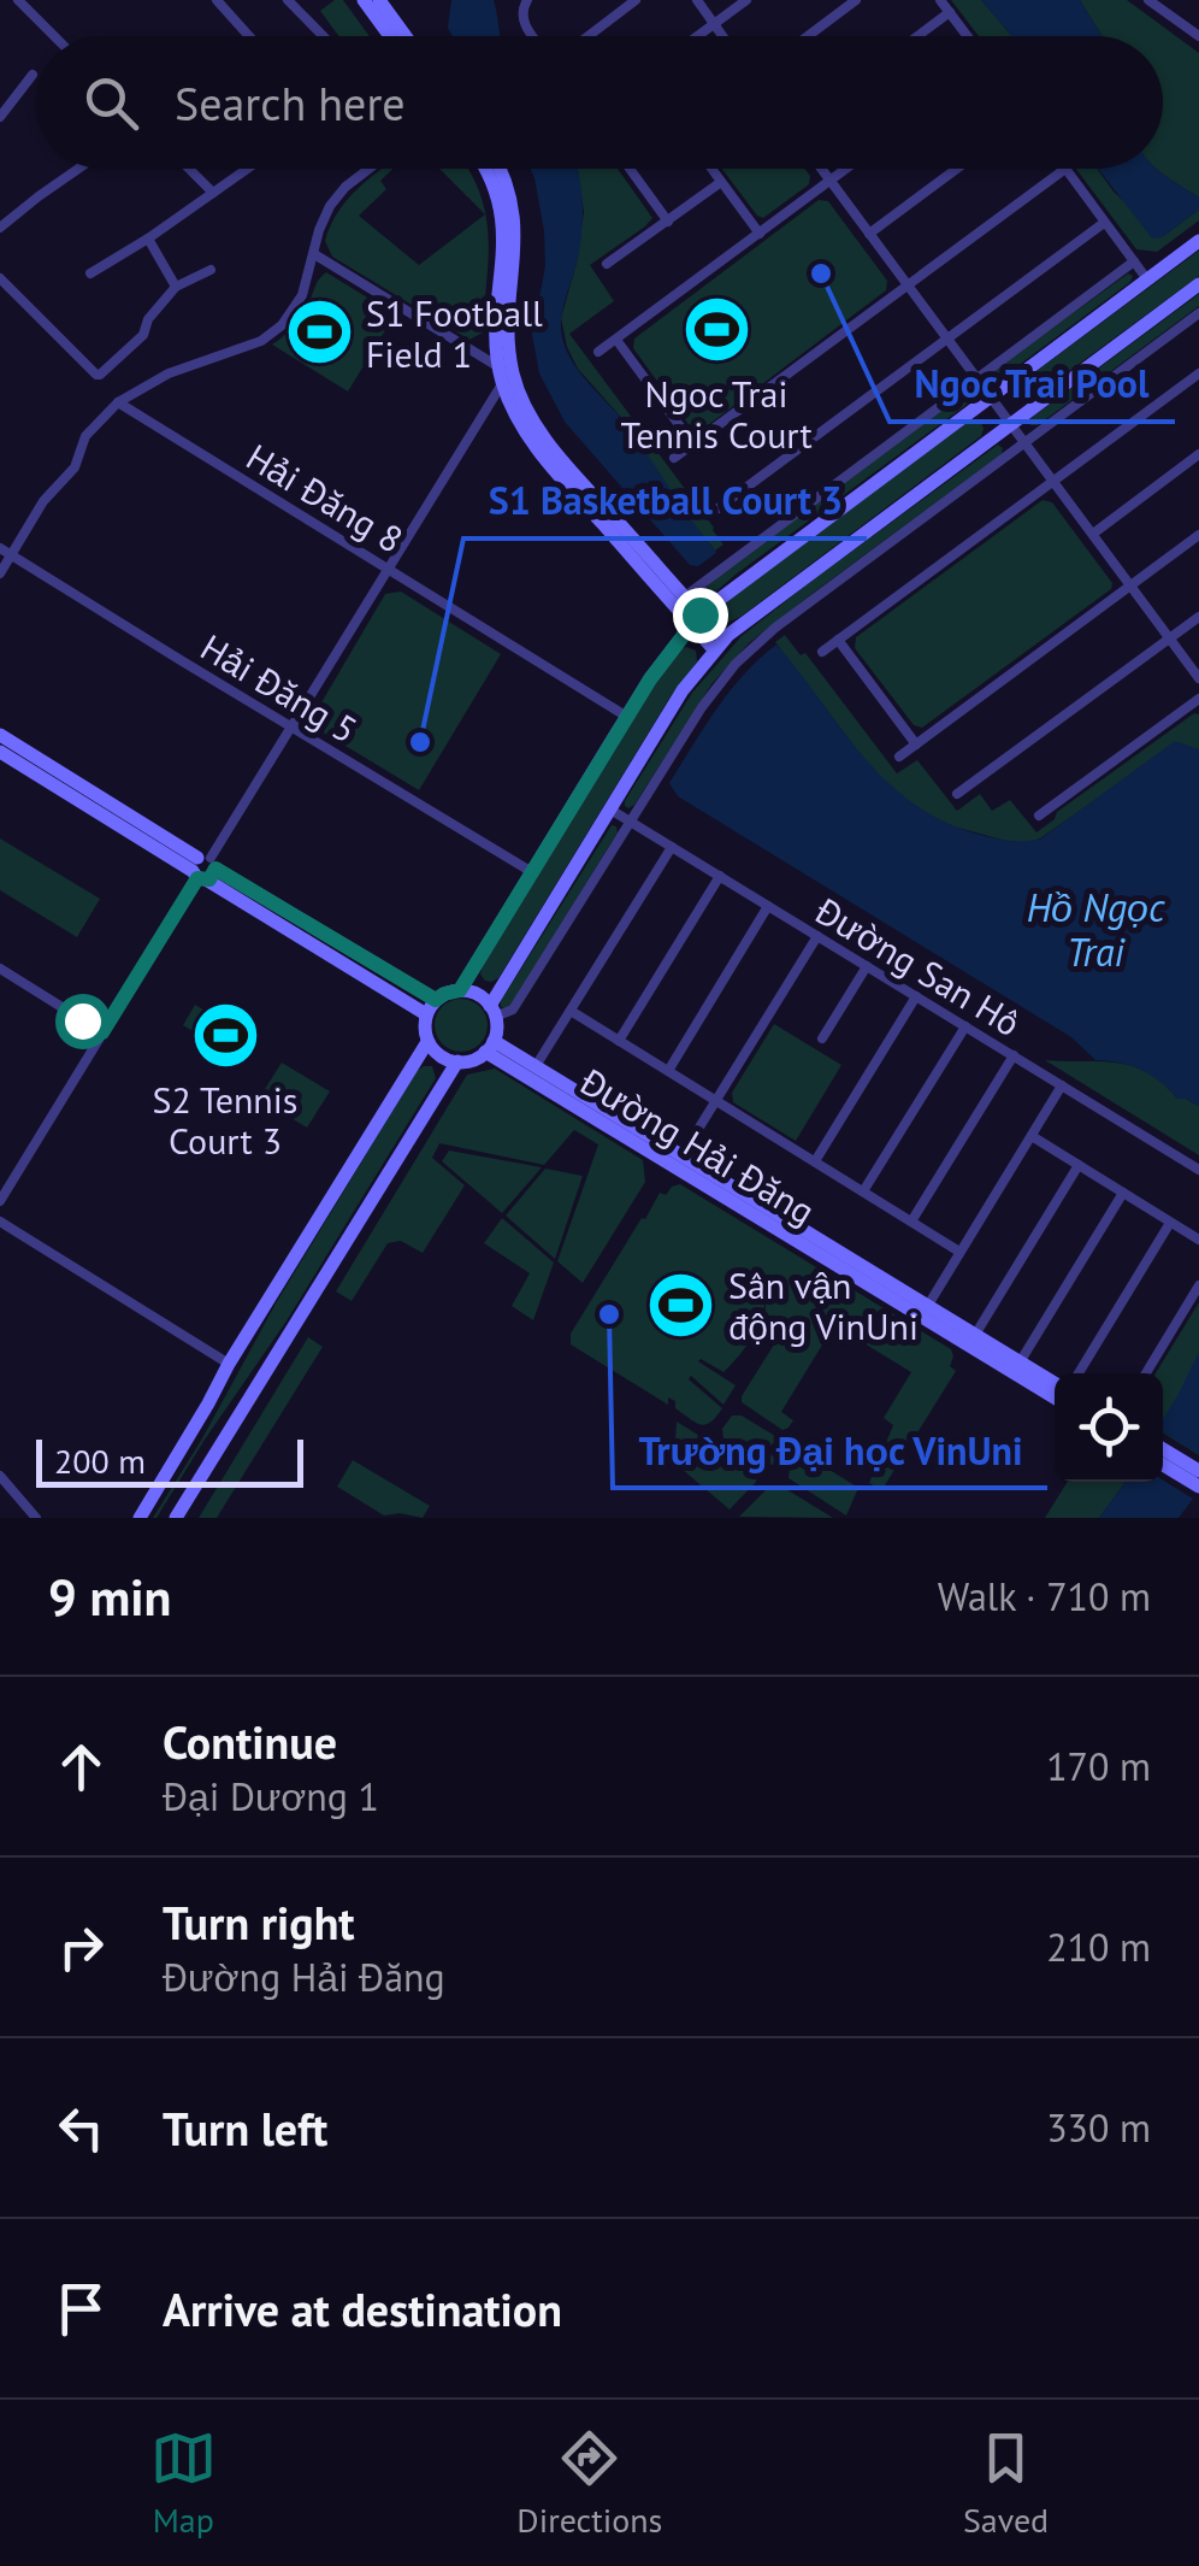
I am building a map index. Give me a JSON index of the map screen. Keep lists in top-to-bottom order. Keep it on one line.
{"streets":{"main road":["Đường Hải Đăng"],"street":["Hải Đăng 8","Hải Đăng 5","Đường San Hô"]},"water":["Hồ Ngọc Trai"],"places":{"other":["Ngoc Trai Pool","S1 Basketball Court 3","Trường Đại học VinUni"],"sports":["Ngoc Trai Tennis Court","S1 Football Field 1","S2 Tennis Court 3","Sân vận động VinUni"]},"scale_bar":"200 m","page":{"search":"Search here","scale":"200 m","heading":["9 min","Walk · 710 m"],"list":[["Continue","Đại Dương 1","170 m"],["Turn right","Đường Hải Đăng","210 m"],["Turn left","330 m"],"Arrive at destination"],"nav":["Map","Directions","Saved"]}}
